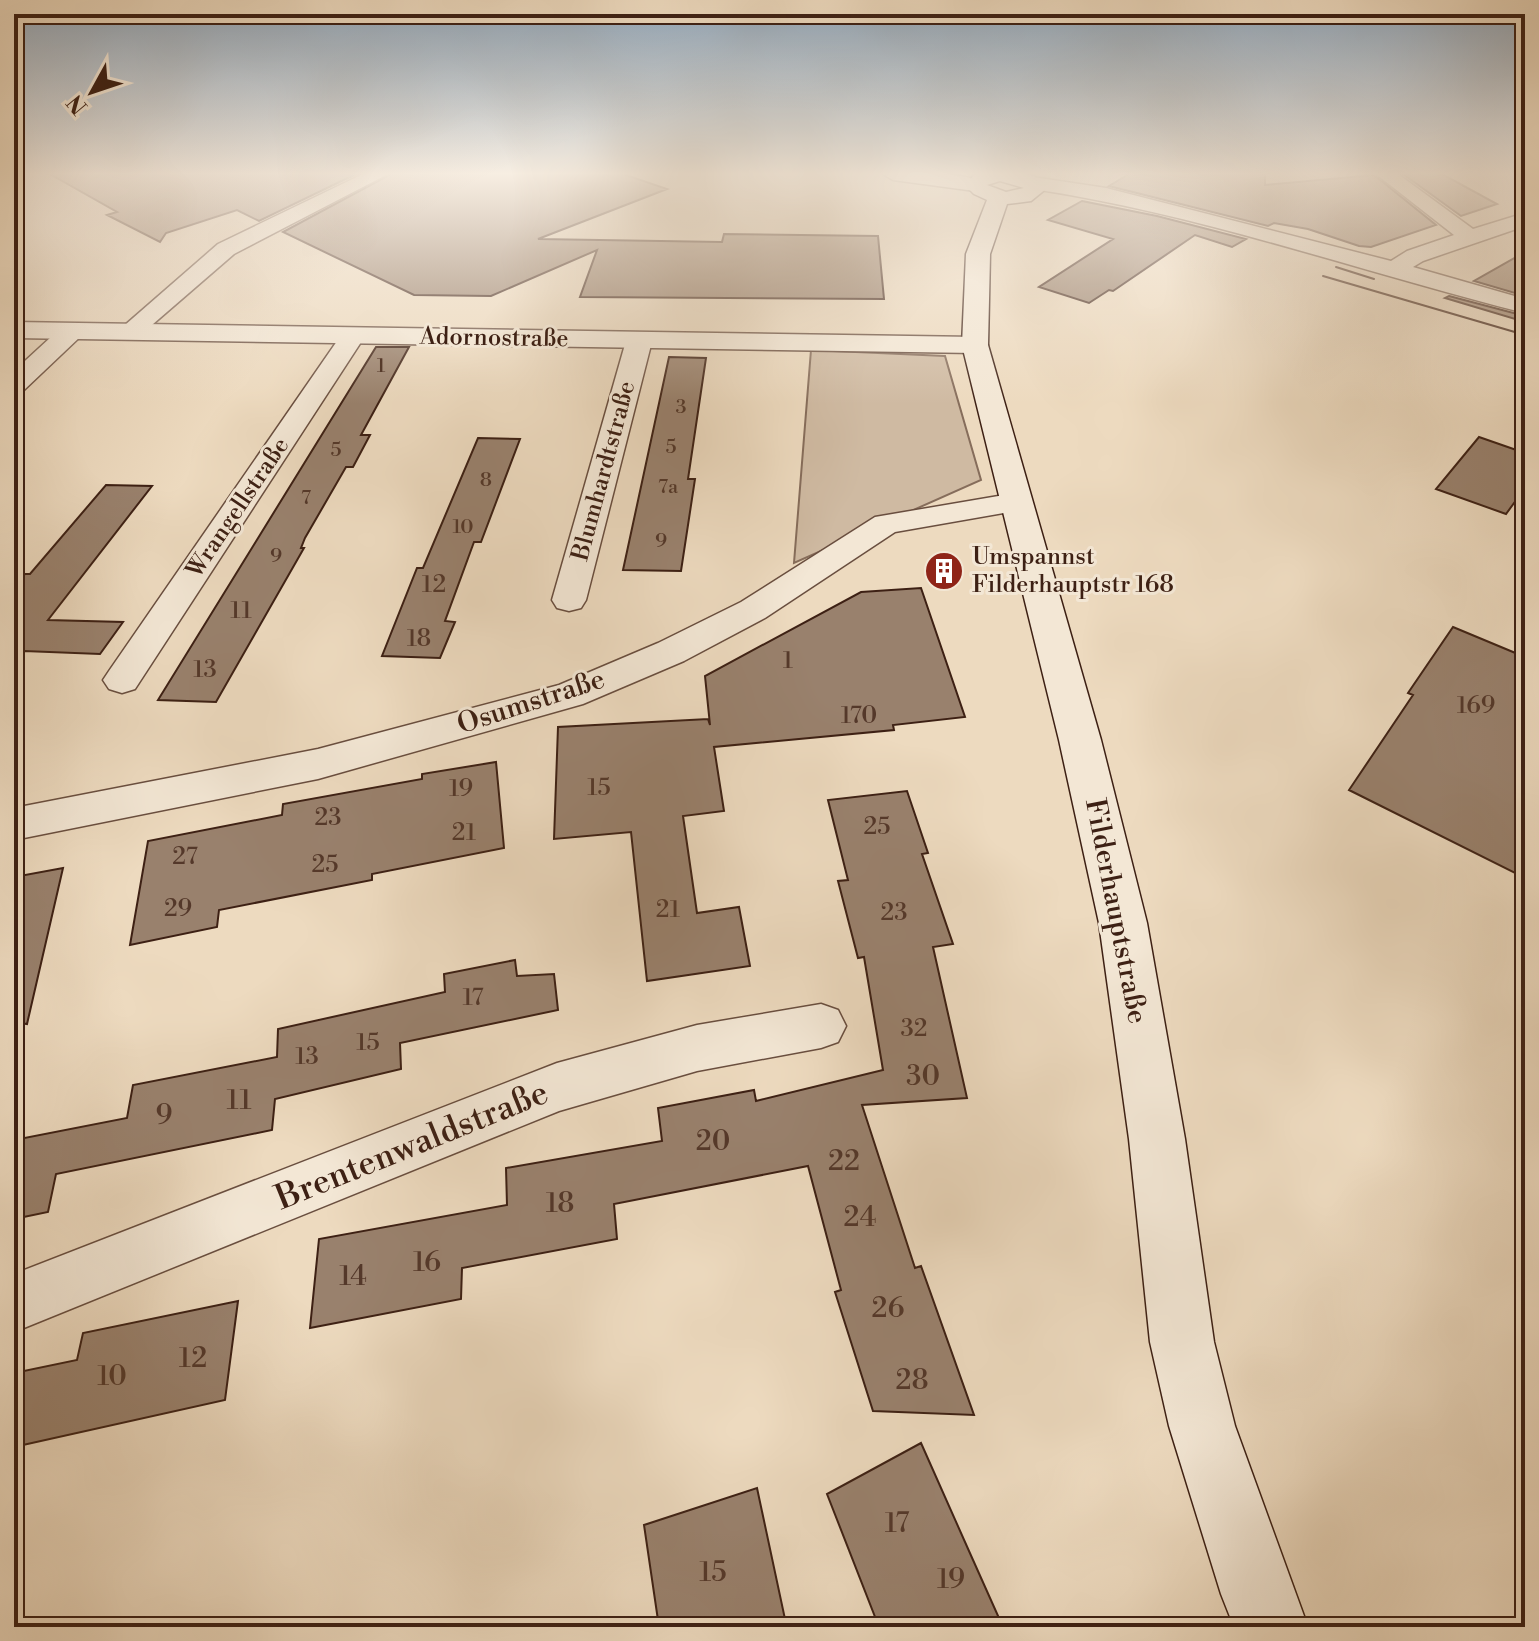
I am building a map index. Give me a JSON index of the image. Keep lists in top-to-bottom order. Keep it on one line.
{"streets":{"main road":["Adornostraße","Filderhauptstraße"],"street":["Blumhardtstraße","Wrangellstraße","Osumstraße","Brentenwaldstraße"]},"crossings":[["Adornostraße","Blumhardtstraße"],["Adornostraße","Wrangellstraße"],["Adornostraße","Filderhauptstraße"],["Osumstraße","Filderhauptstraße"]],"places":{"building":["Umspannst Filderhauptstr 168"]},"house_numbers":["1","3","5","5","8","7a","7","10","9","9","12","11","18","1","13","169","170","15","19","23","25","21","27","25","29","21","23","17","32","15","13","30","11","9","20","22","18","24","16","14","26","12","10","28","17","15","19"],"north":"bottom left"}
